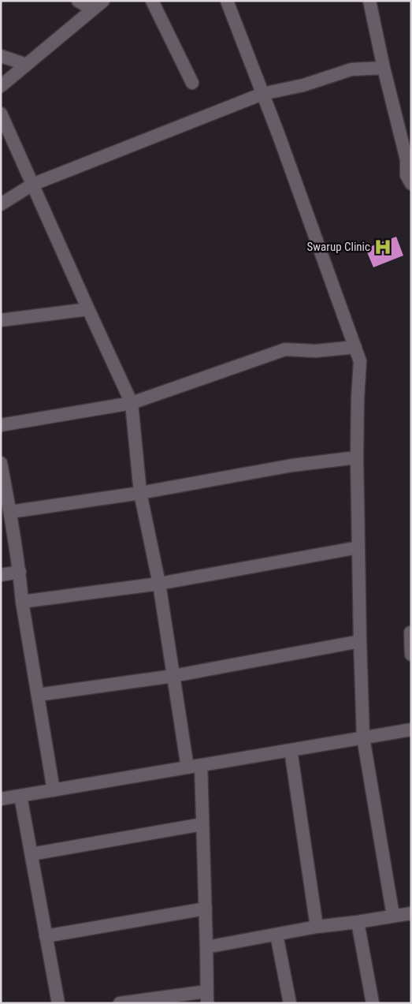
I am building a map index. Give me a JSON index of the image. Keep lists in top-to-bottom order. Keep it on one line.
{"places":{"hospital":["Swarup Clinic"]}}
